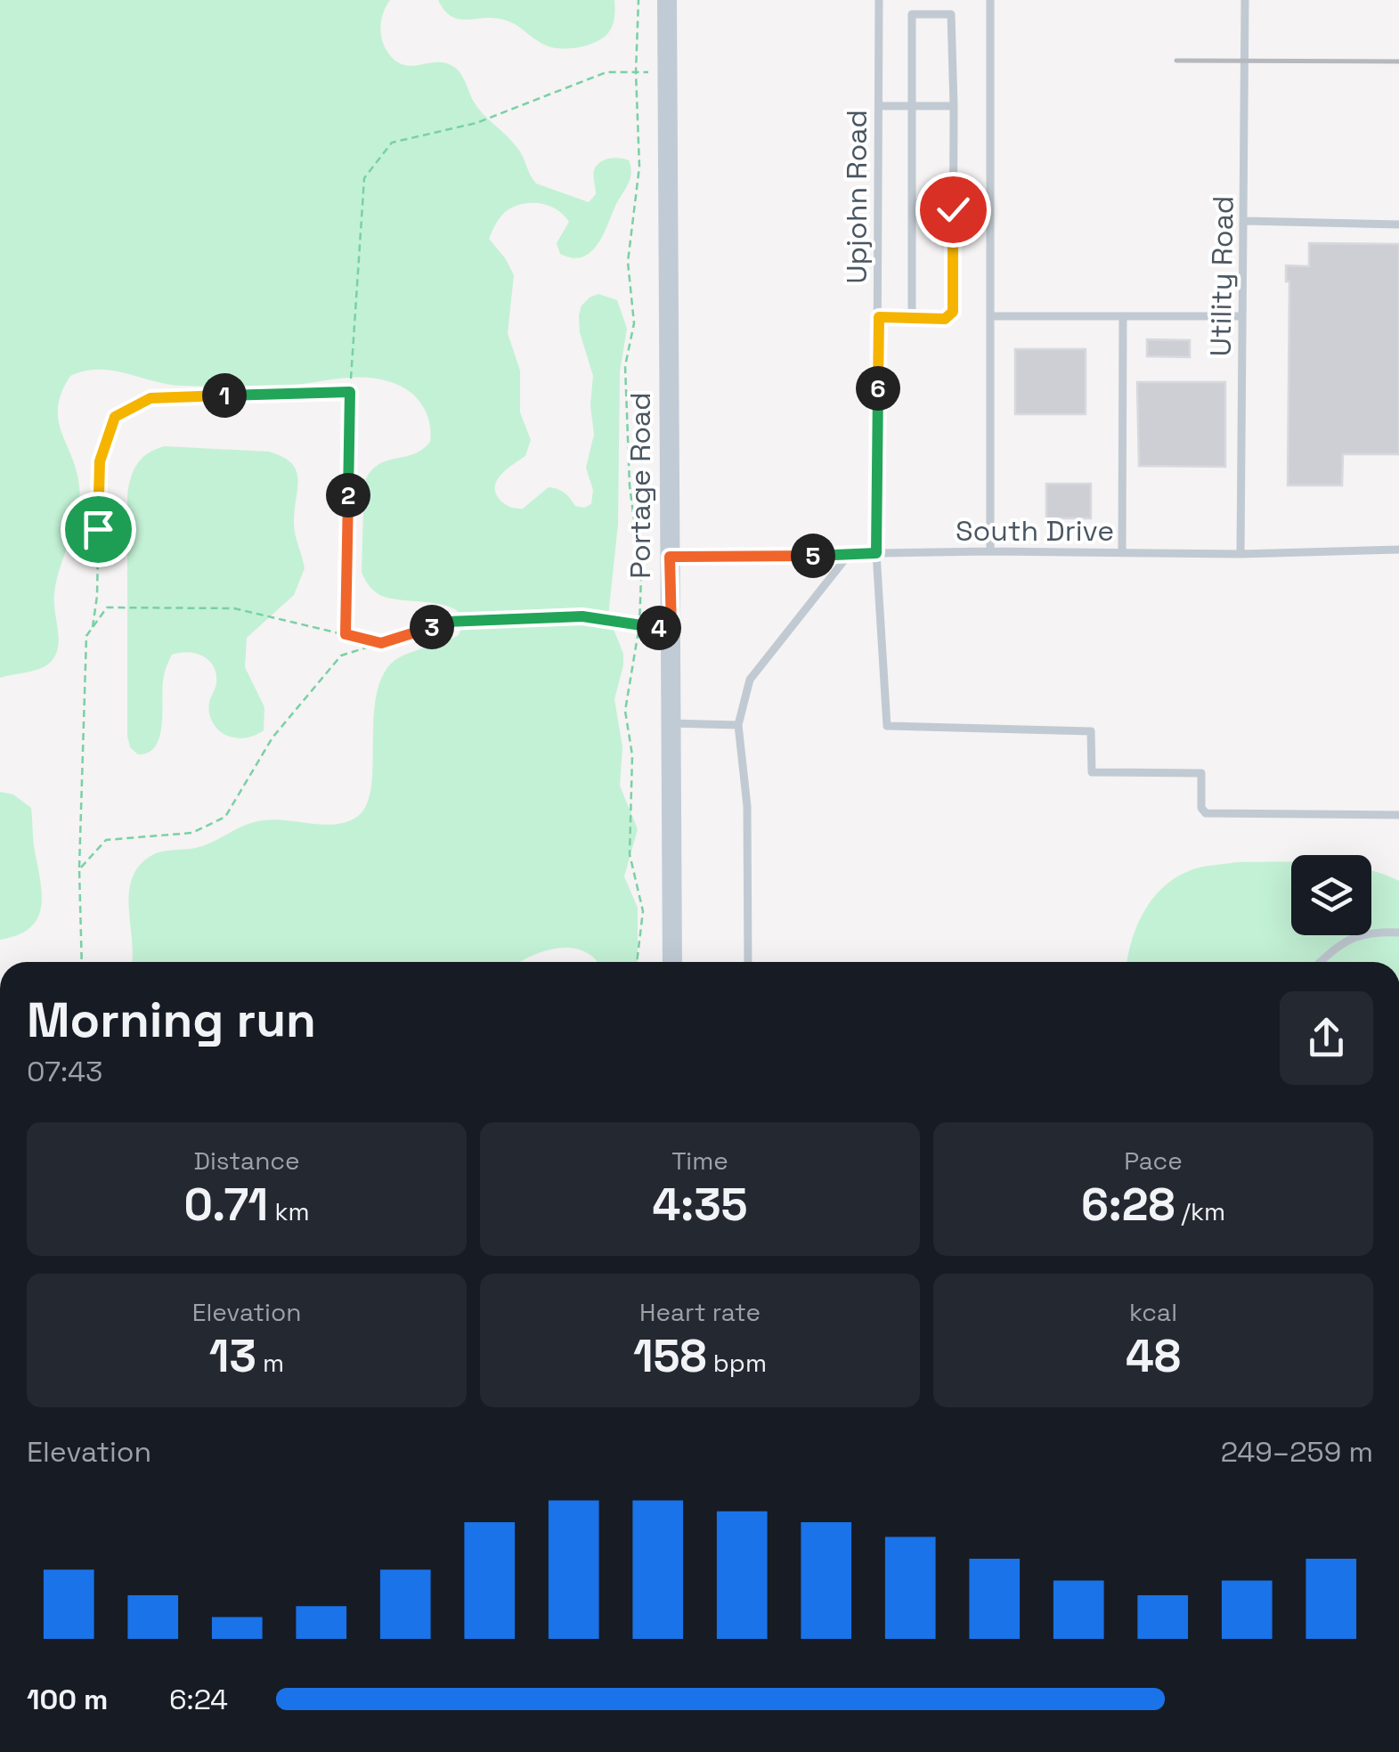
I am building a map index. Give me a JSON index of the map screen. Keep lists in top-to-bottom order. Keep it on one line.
{"streets":{"main road":["Portage Road"],"lane":["Upjohn Road","Utility Road","South Drive"]},"crossings":[["Upjohn Road","South Drive"],["Utility Road","South Drive"],["Portage Road","South Drive"]],"page":{"pins":["6","1","2","5","3","4"],"heading":["Morning run","07:43"],"stats":[["Distance","0.71 km"],["Time","4:35"],["Pace","6:28 /km"],["Elevation","13 m"],["Heart rate","158 bpm"],["kcal","48"]],"chart":["Elevation","249–259 m"],"list":[{"name":"100 m","note":"6:24"}]}}
